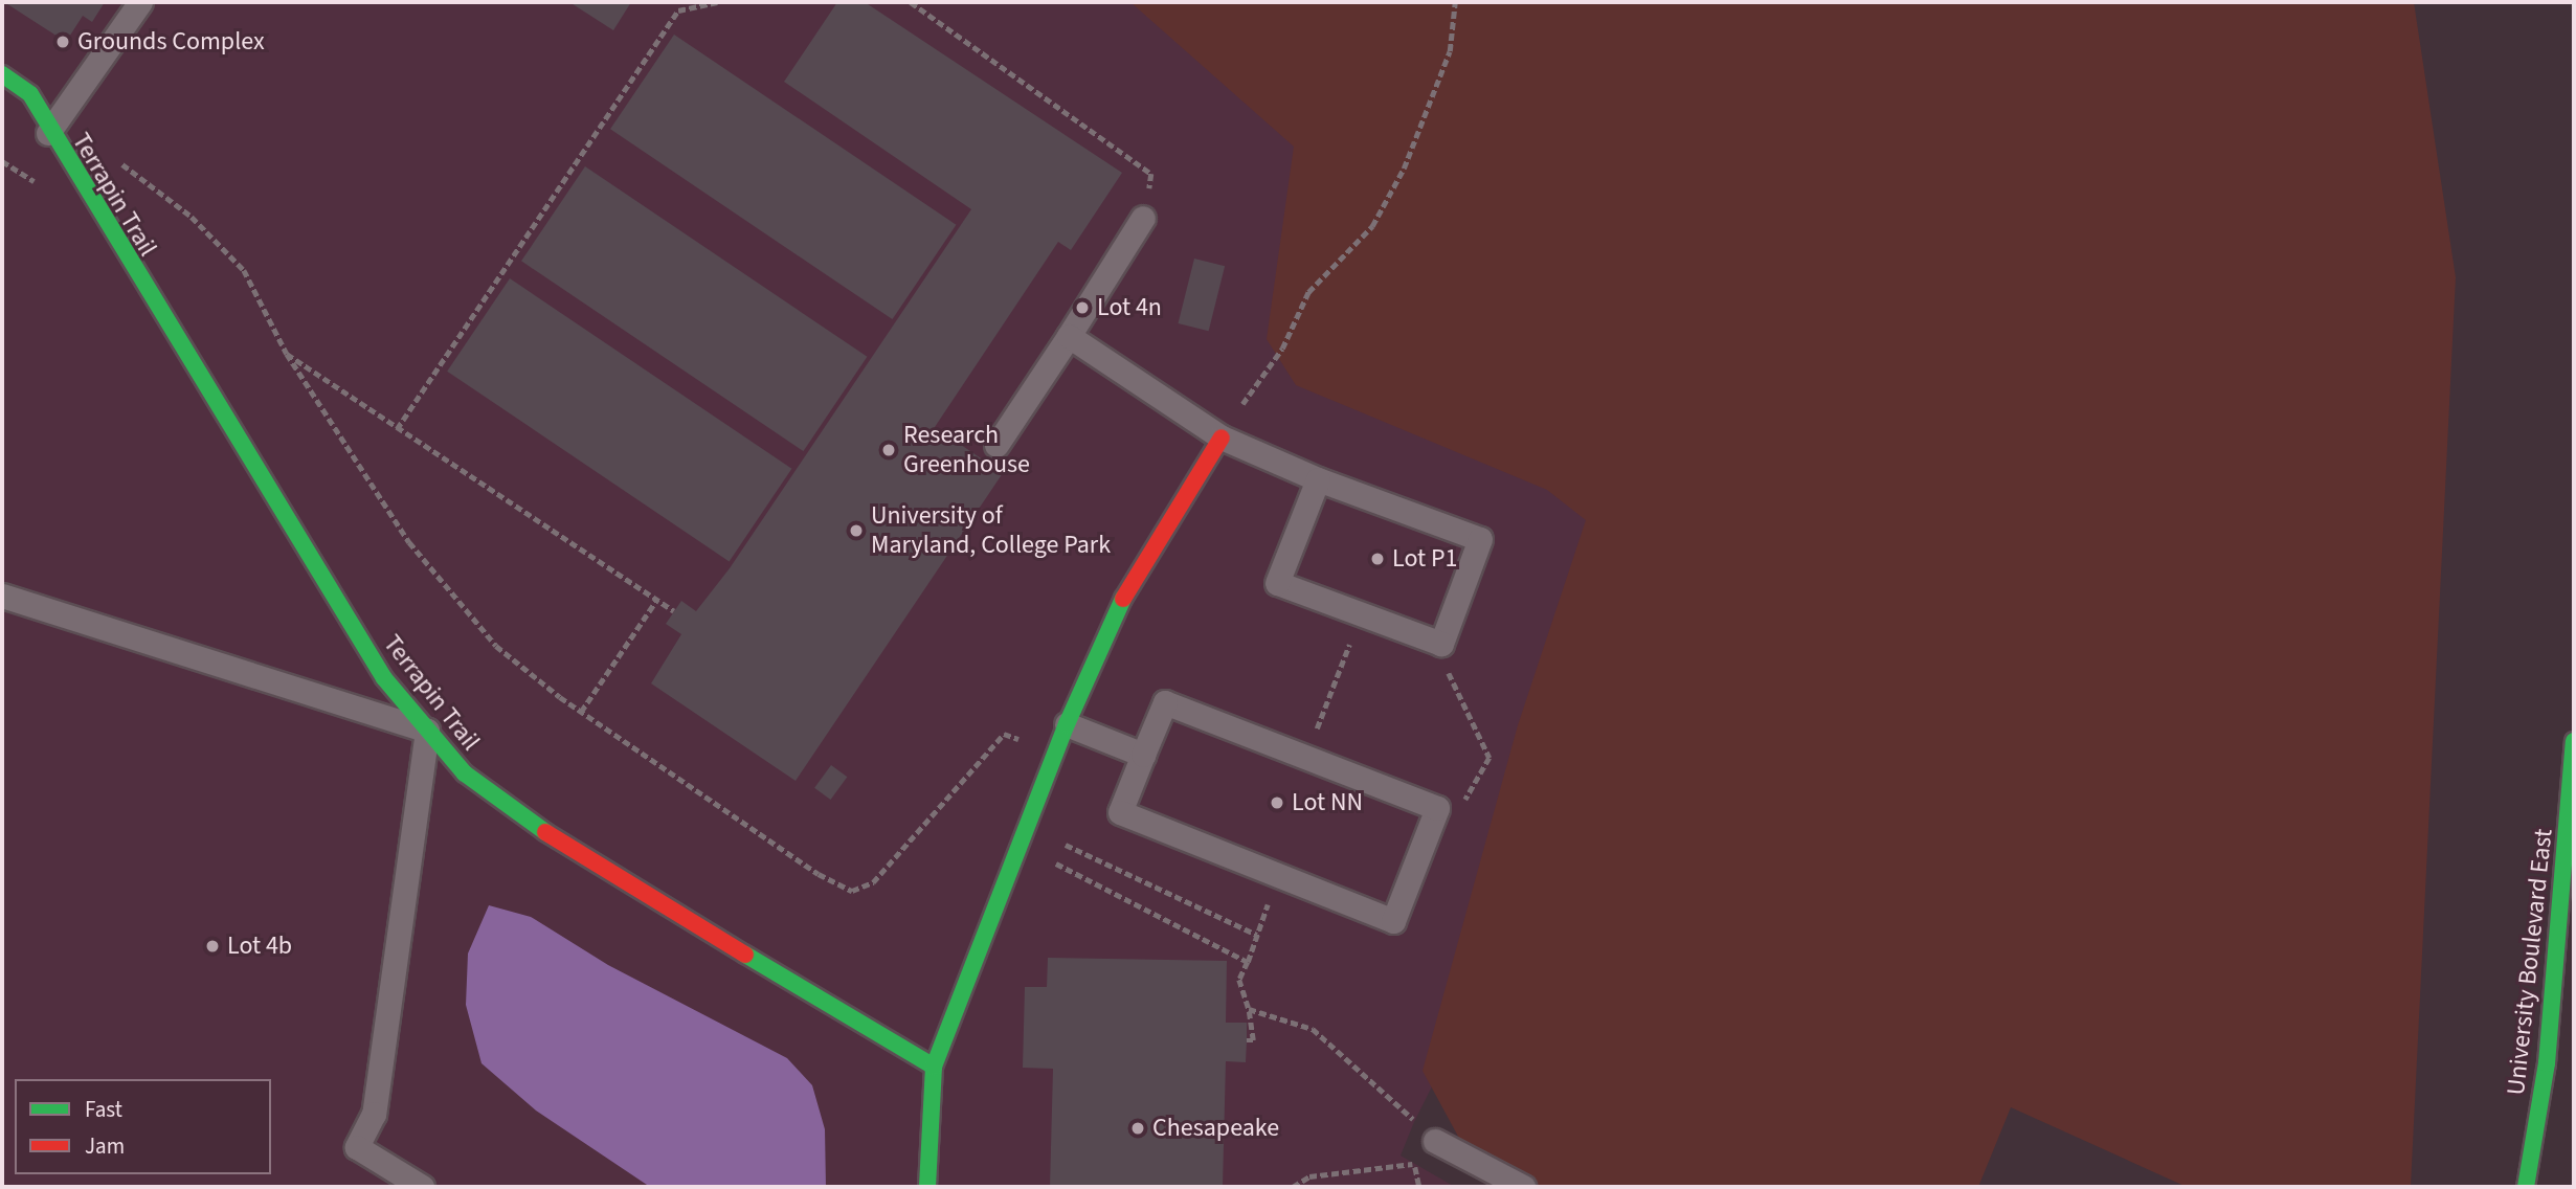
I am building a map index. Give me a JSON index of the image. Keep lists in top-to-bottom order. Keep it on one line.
{"streets":{"street":["Terrapin Trail","University Boulevard East"]},"places":["Grounds Complex","Lot 4n","Research Greenhouse","University of Maryland, College Park","Lot P1","Lot NN","Lot 4b","Chesapeake"],"legend":["Fast","Jam"]}
